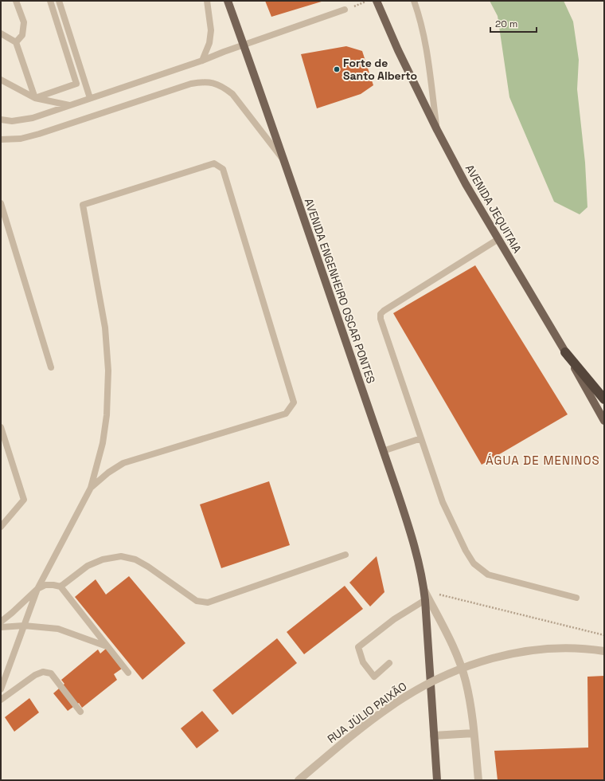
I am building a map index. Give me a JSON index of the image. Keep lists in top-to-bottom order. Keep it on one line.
{"streets":{"main road":["AVENIDA JEQUITAIA","AVENIDA ENGENHEIRO OSCAR PONTES"],"street":["RUA JÚLIO PAIXÃO"]},"districts":["ÁGUA DE MENINOS"],"places":["Forte de Santo Alberto"],"scale_bar":"20 m"}
